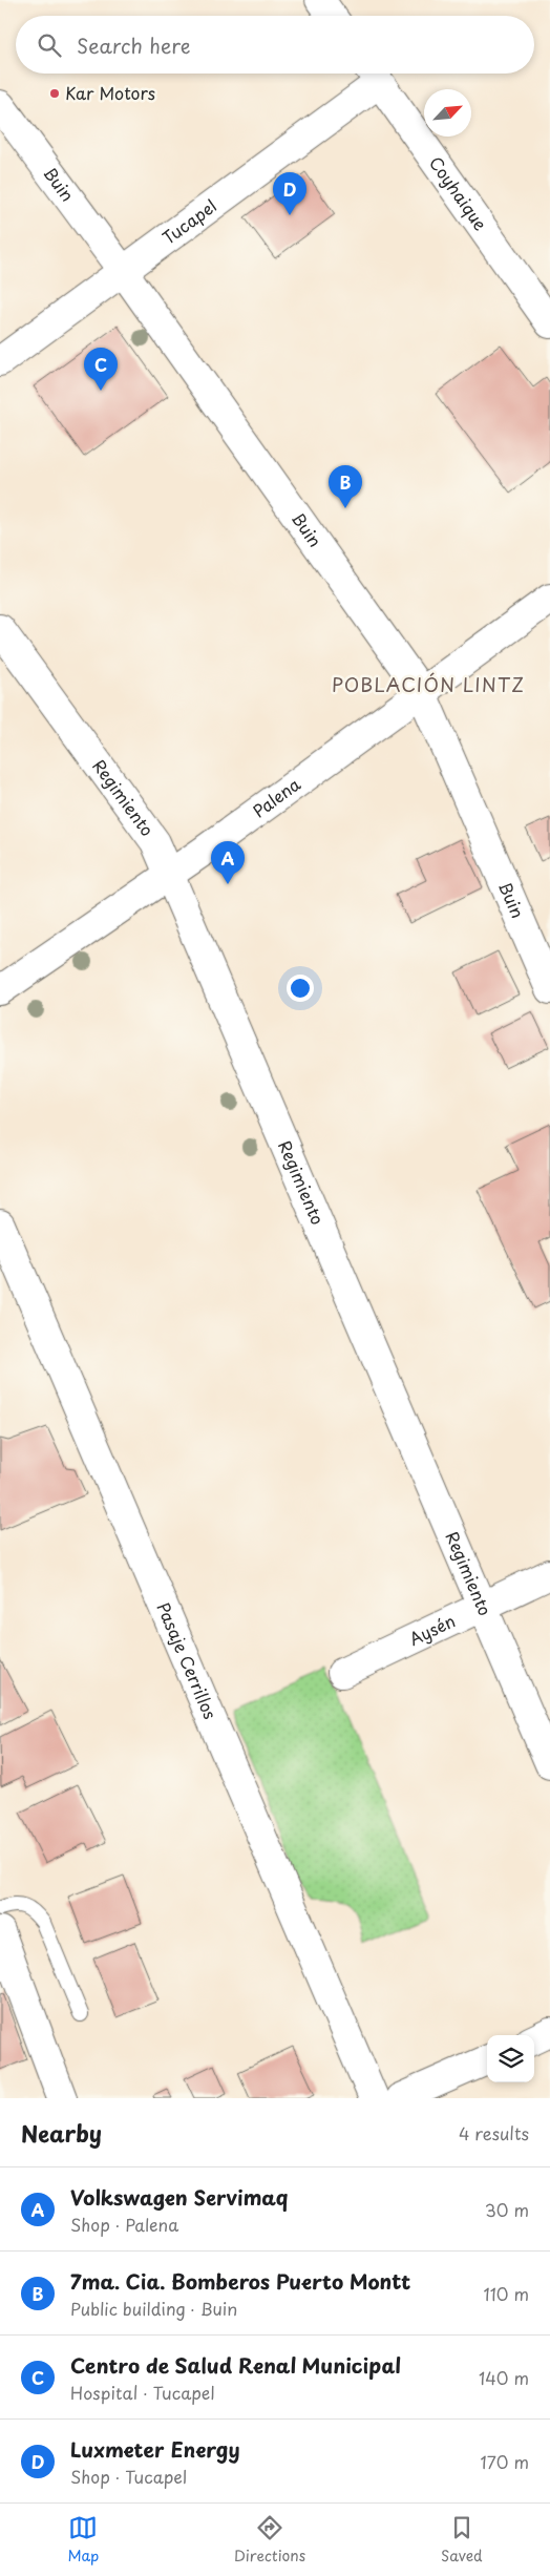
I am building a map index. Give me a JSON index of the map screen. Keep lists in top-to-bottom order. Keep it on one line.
{"streets":{"street":["Buin","Coyhaique","Tucapel","Regimiento","Palena","Aysén","Pasaje Cerrillos"]},"crossings":[["Buin","Tucapel"],["Buin","Palena"],["Coyhaique","Tucapel"],["Regimiento","Palena"],["Regimiento","Aysén"]],"districts":["POBLACIÓN LINTZ"],"places":["Kar Motors"],"north":"top right","page":{"search":"Search here","pins":["D","C","B","A"],"heading":["Nearby","4 results"],"list":[{"mark":"A","name":"Volkswagen Servimaq","note":"Shop · Palena","value":"30 m"},{"mark":"B","name":"7ma. Cia. Bomberos Puerto Montt","note":"Public building · Buin","value":"110 m"},{"mark":"C","name":"Centro de Salud Renal Municipal","note":"Hospital · Tucapel","value":"140 m"},{"mark":"D","name":"Luxmeter Energy","note":"Shop · Tucapel","value":"170 m"}],"nav":["Map","Directions","Saved"]}}
